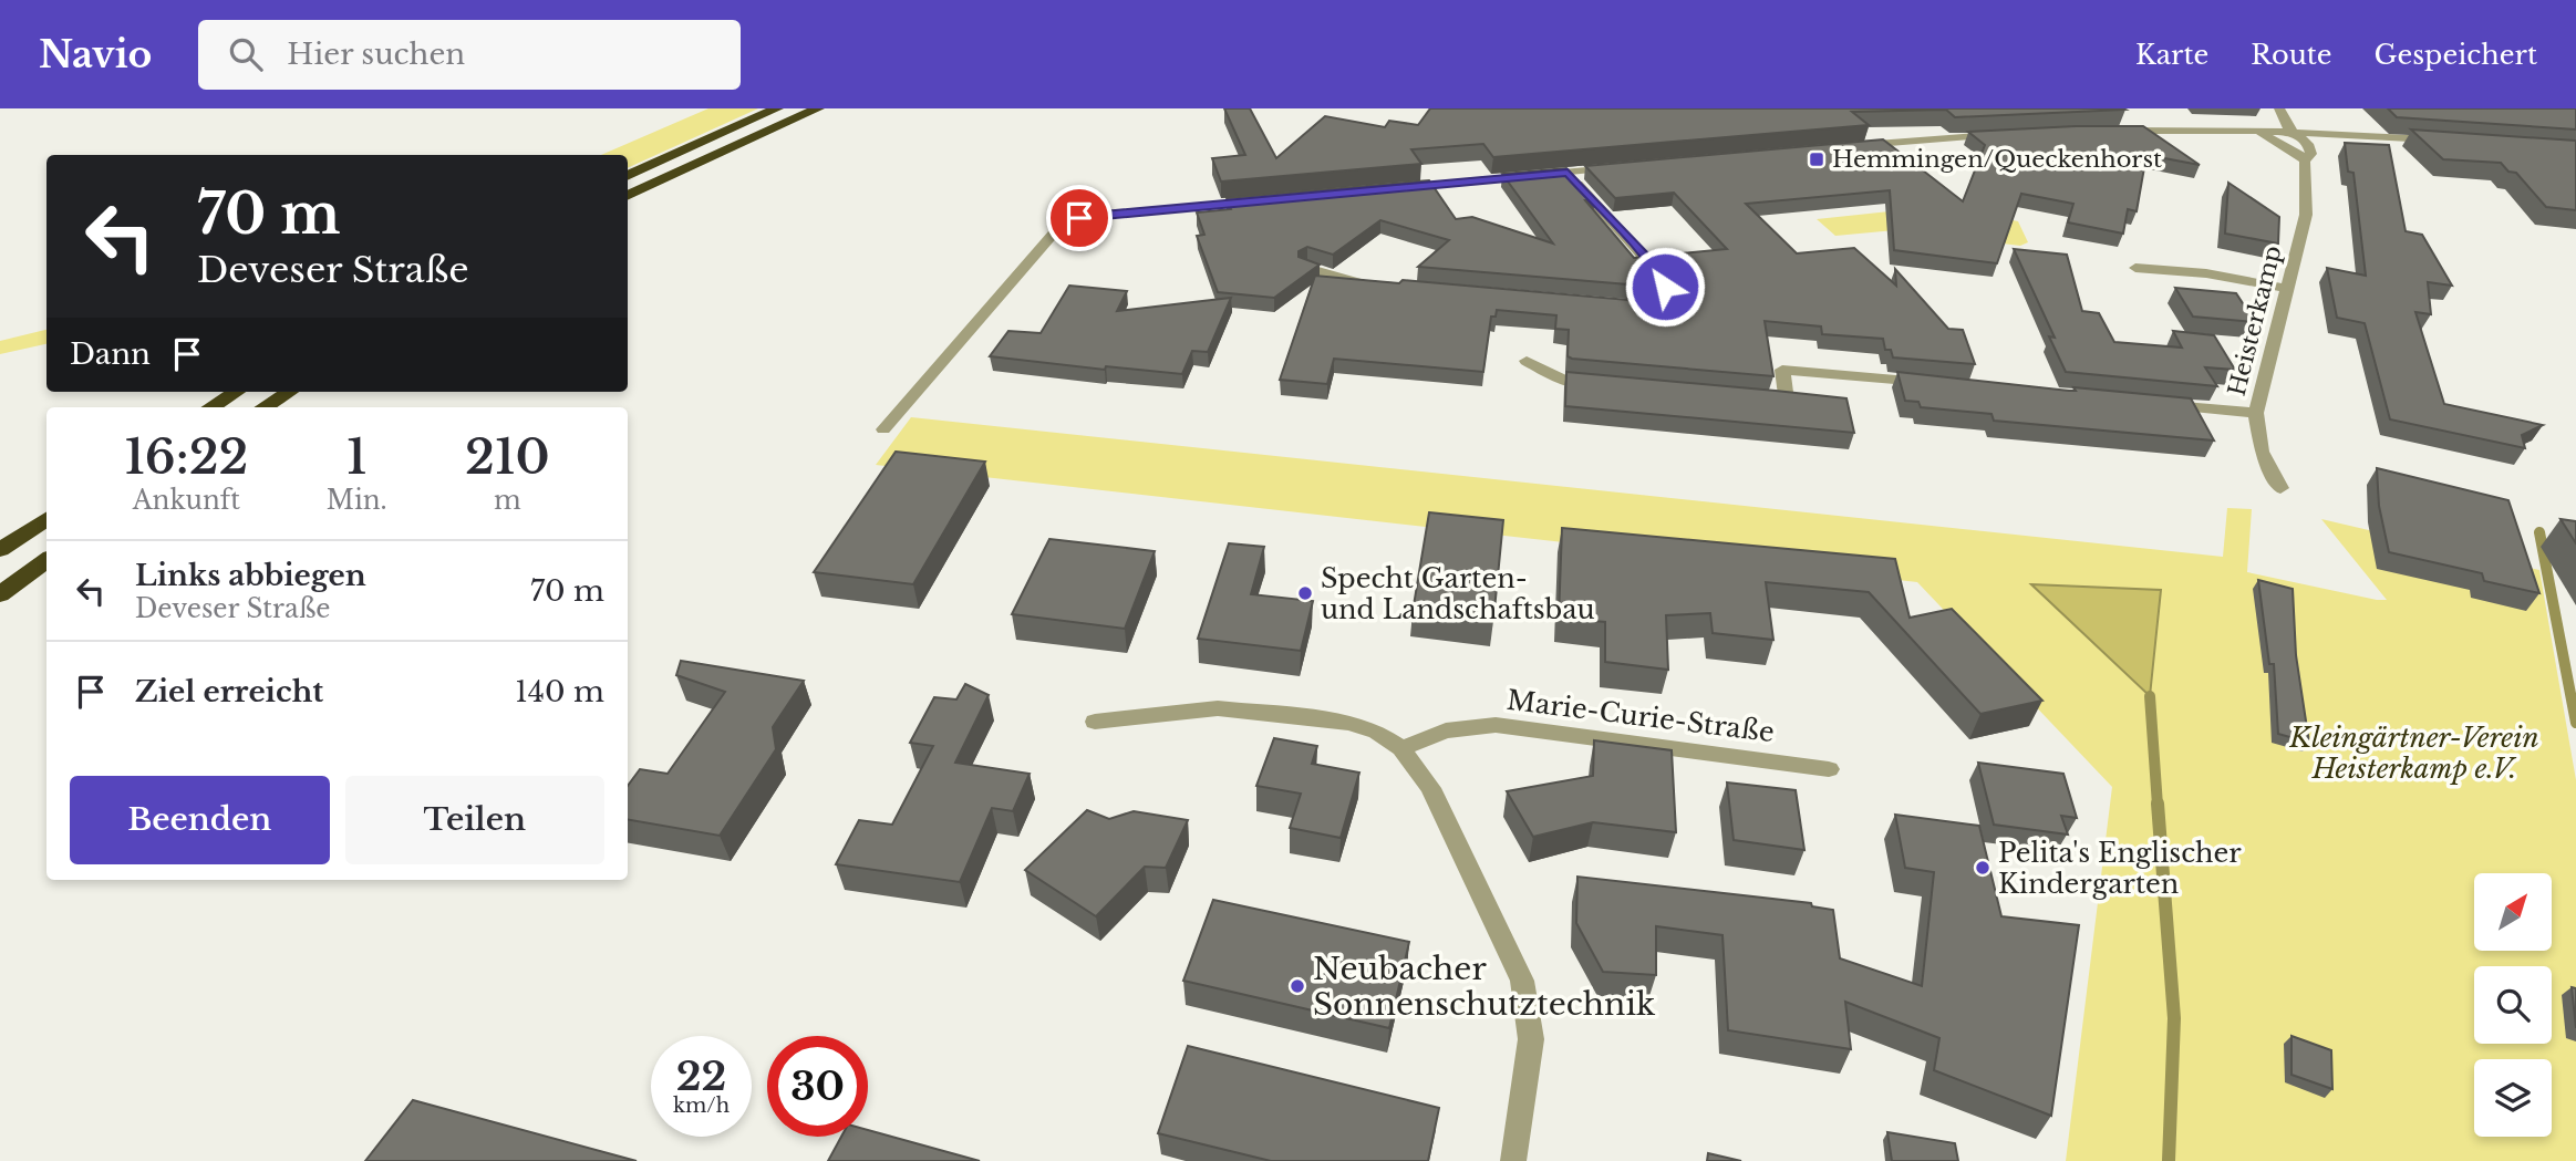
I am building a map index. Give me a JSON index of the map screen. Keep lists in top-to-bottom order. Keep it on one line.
{"streets":{"street":["Heisterkamp","Marie-Curie-Straße"]},"parks":["Kleingärtner-Verein Heisterkamp e.V."],"places":{"transit":["Hemmingen/Queckenhorst"],"other":["Specht Garten- und Landschaftsbau","Pelita's Englischer Kindergarten","Neubacher Sonnenschutztechnik"]},"north":"top right","page":{"header":"Navio","search":"Hier suchen","nav":["Karte","Route","Gespeichert"],"turn":["70 m","Deveser Straße"],"then":"Dann","eta":["16:22","Ankunft","1","Min.","210","m"],"list":[{"name":"Links abbiegen","note":"Deveser Straße","value":"70 m"},{"name":"Ziel erreicht","value":"140 m"}],"buttons":["Beenden","Teilen"],"speed":"22 km/h","limit":"30"}}
